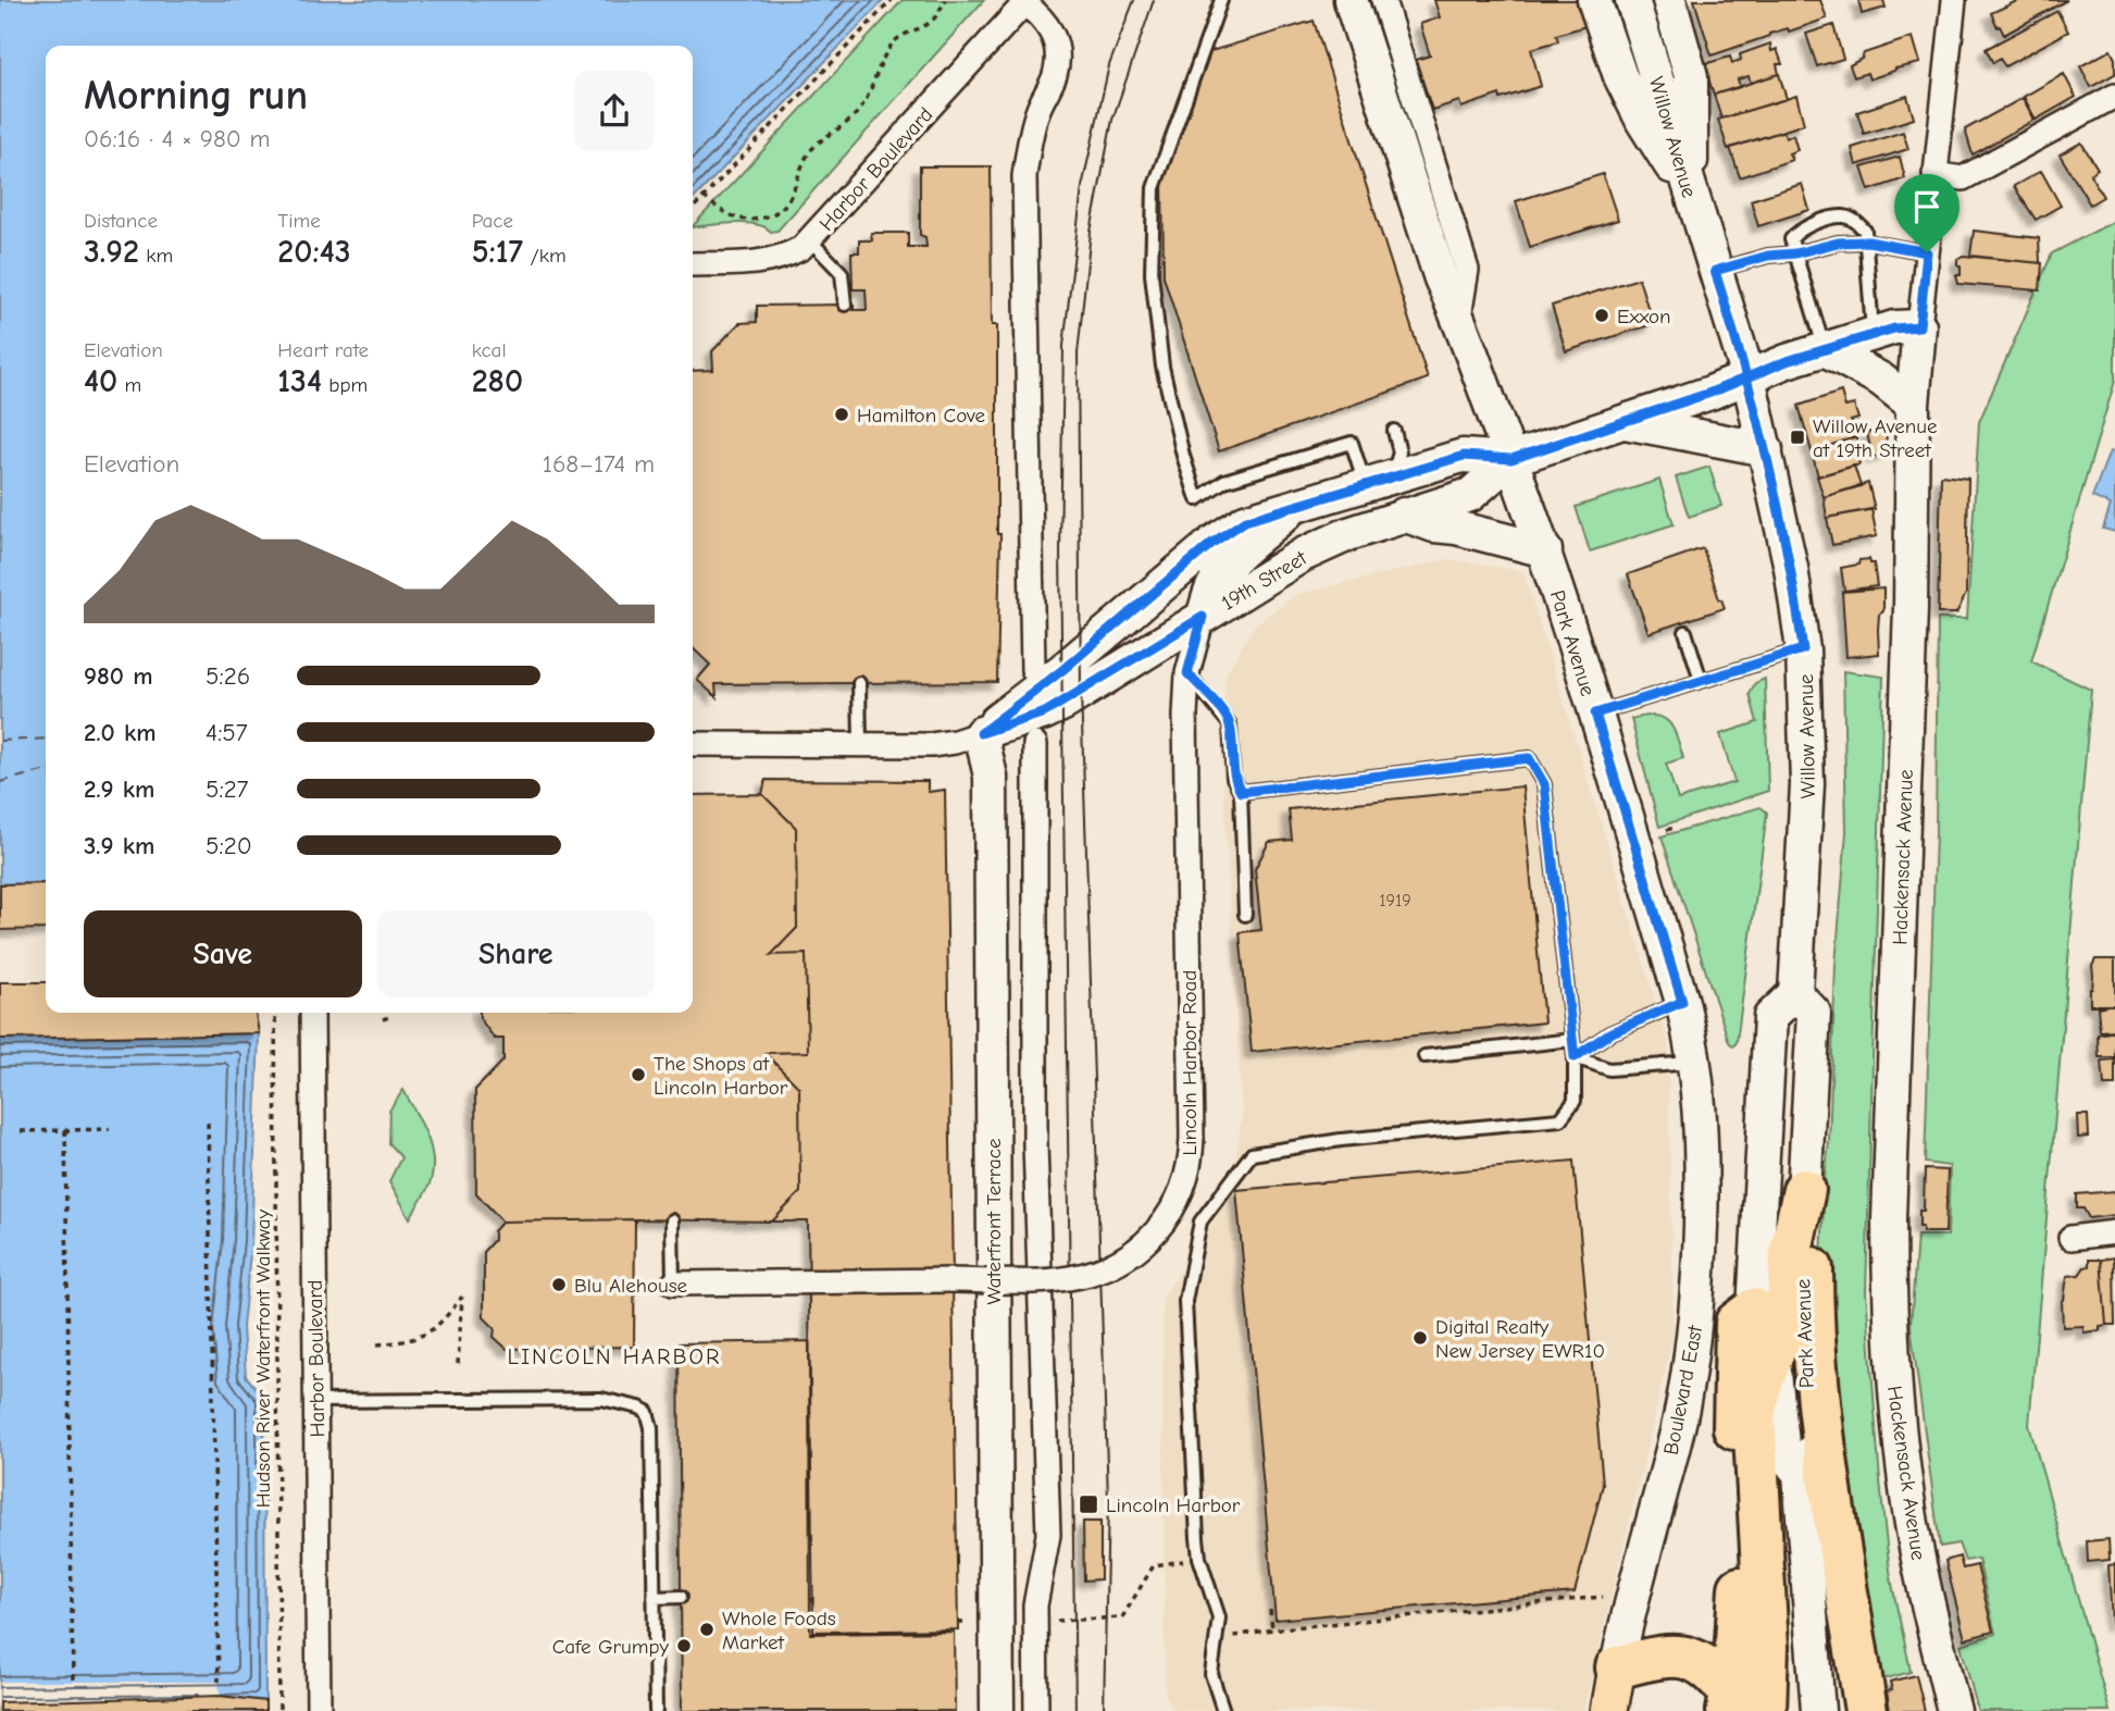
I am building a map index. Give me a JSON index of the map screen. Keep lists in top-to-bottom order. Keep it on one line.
{"streets":{"main road":["Willow Avenue","19th Street","Park Avenue","Hackensack Avenue","Waterfront Terrace","Boulevard East"],"street":["Harbor Boulevard","Lincoln Harbor Road"],"path":["Hudson River Waterfront Walkway"]},"crossings":[["Willow Avenue","19th Street"],["19th Street","Park Avenue"],["19th Street","Hackensack Avenue"],["19th Street","Lincoln Harbor Road"],["19th Street","Waterfront Terrace"],["Park Avenue","Boulevard East"]],"districts":["LINCOLN HARBOR"],"places":{"other":["Exxon","Hamilton Cove","The Shops at Lincoln Harbor","Blu Alehouse","Digital Realty New Jersey EWR10","Whole Foods Market","Cafe Grumpy"],"transit":["Willow Avenue at 19th Street","Lincoln Harbor"]},"house_numbers":["1919"],"page":{"heading":["Morning run","06:16 · 4 × 980 m"],"stats":[["Distance","3.92 km"],["Time","20:43"],["Pace","5:17 /km"],["Elevation","40 m"],["Heart rate","134 bpm"],["kcal","280"]],"chart":["Elevation","168–174 m"],"list":[{"name":"980 m","note":"5:26"},{"name":"2.0 km","note":"4:57"},{"name":"2.9 km","note":"5:27"},{"name":"3.9 km","note":"5:20"}],"buttons":["Save","Share"]}}
